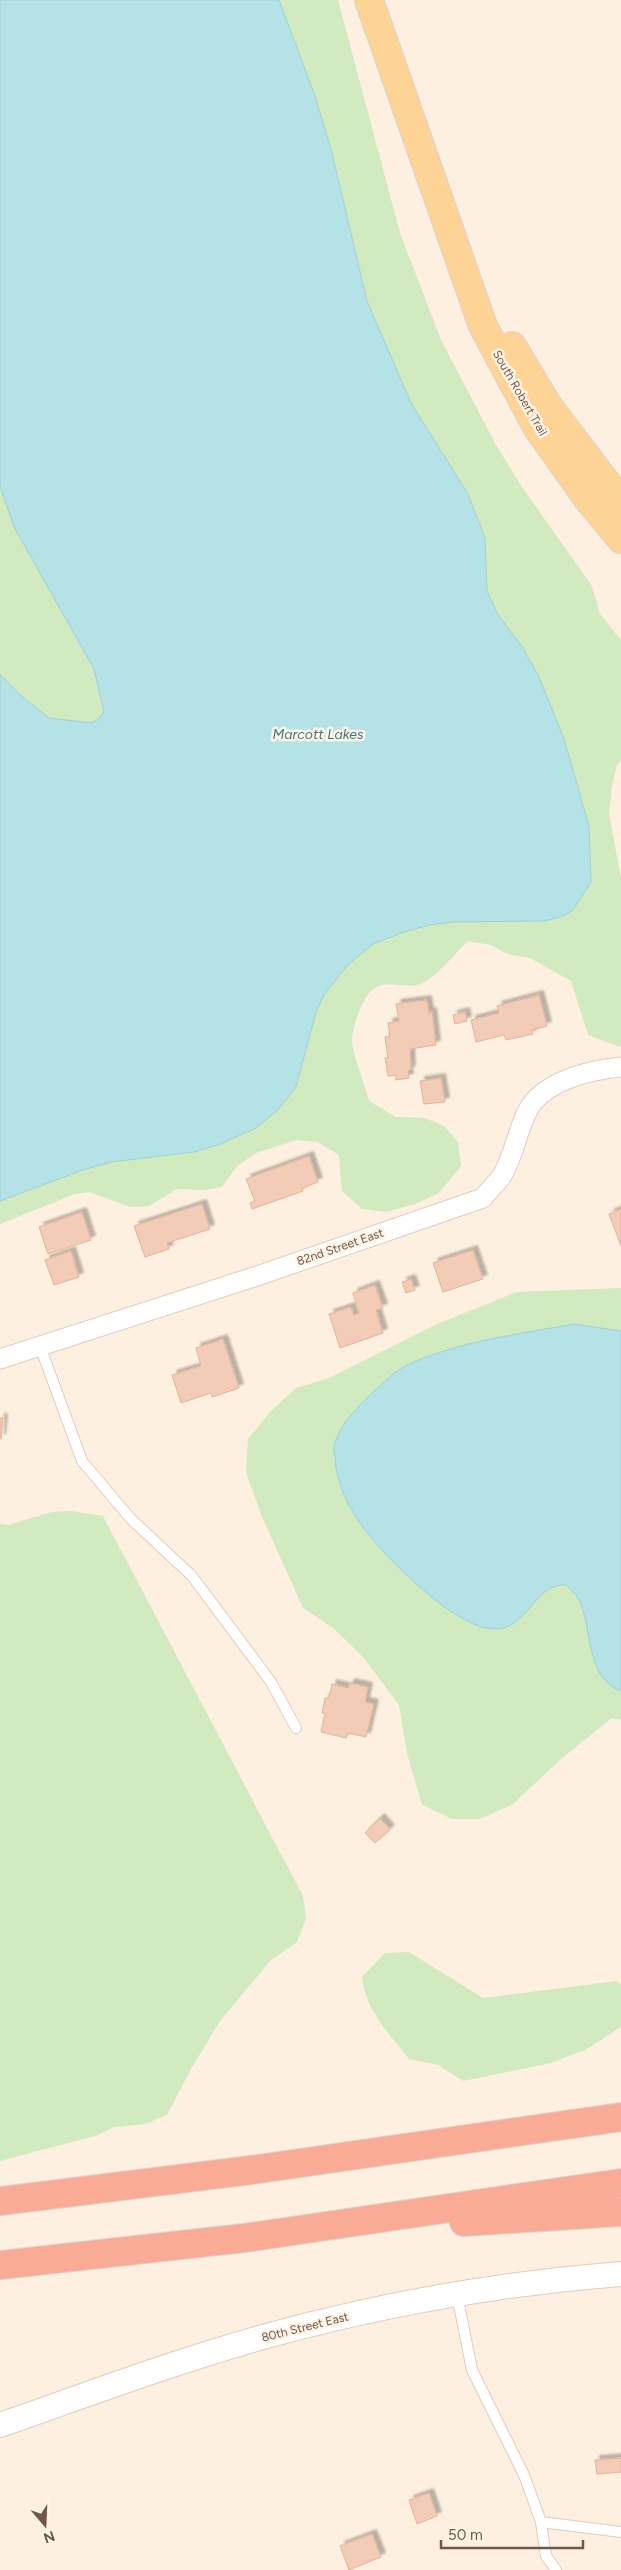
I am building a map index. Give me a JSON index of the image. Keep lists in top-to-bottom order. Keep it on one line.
{"streets":{"main road":["South Robert Trail"],"street":["82nd Street East","80th Street East"]},"water":["Marcott Lakes"],"scale_bar":"50 m","north":"bottom"}
